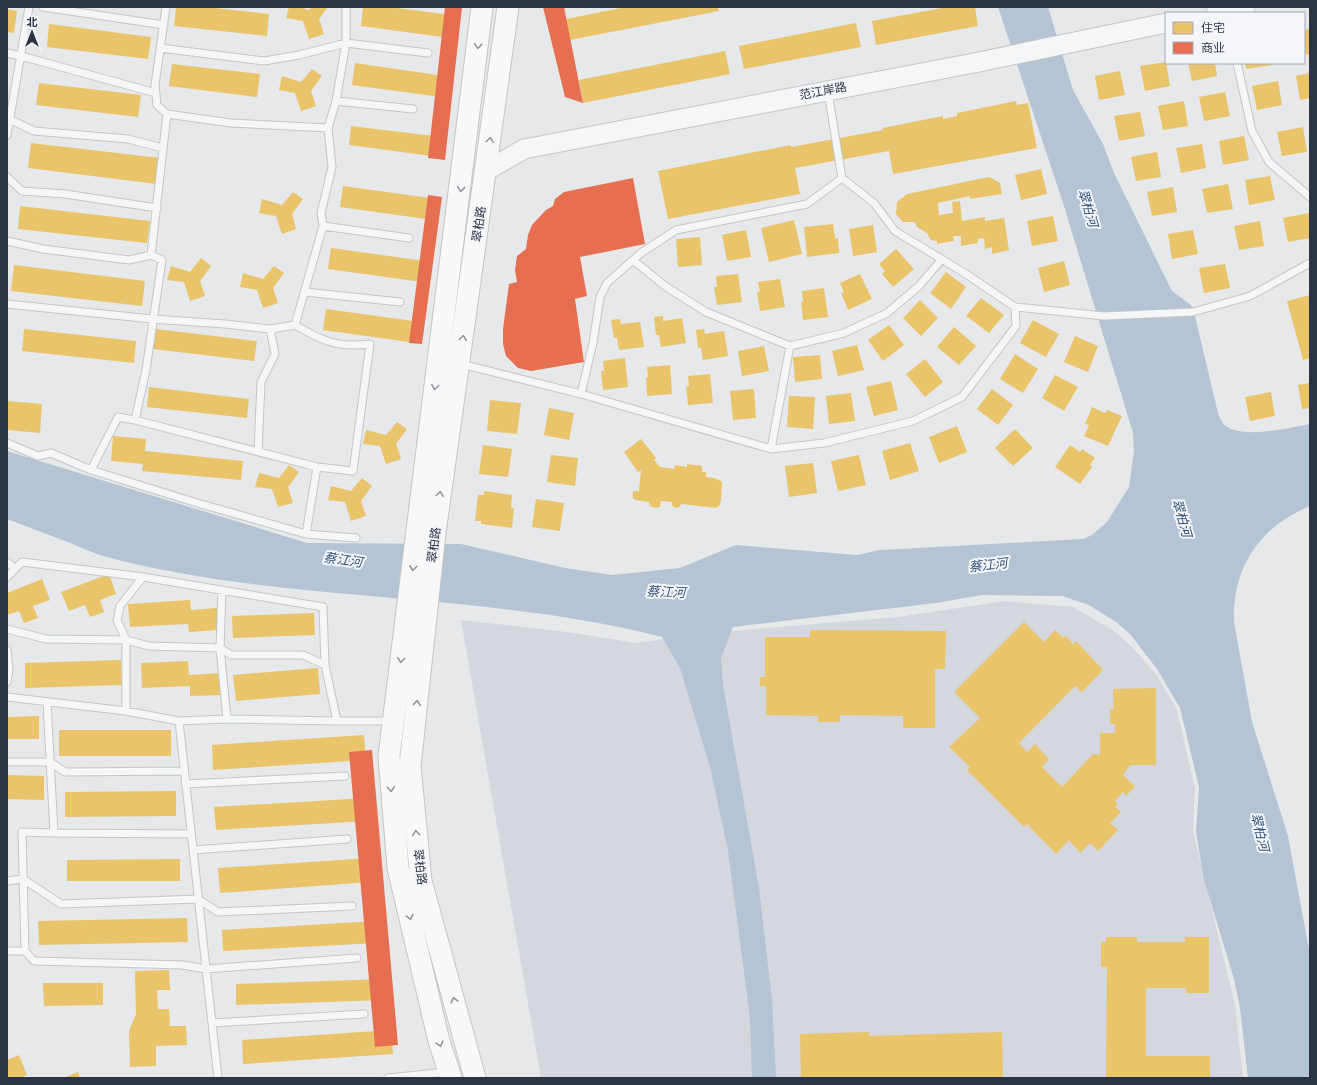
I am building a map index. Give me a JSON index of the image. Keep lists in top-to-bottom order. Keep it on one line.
{"streets":{"main road":["翠柏路"],"street":["范江岸路"]},"crossings":[["范江岸路","翠柏路"]],"water":["翠柏河","蔡江河"],"legend":["住宅","商业"],"north":"top"}
